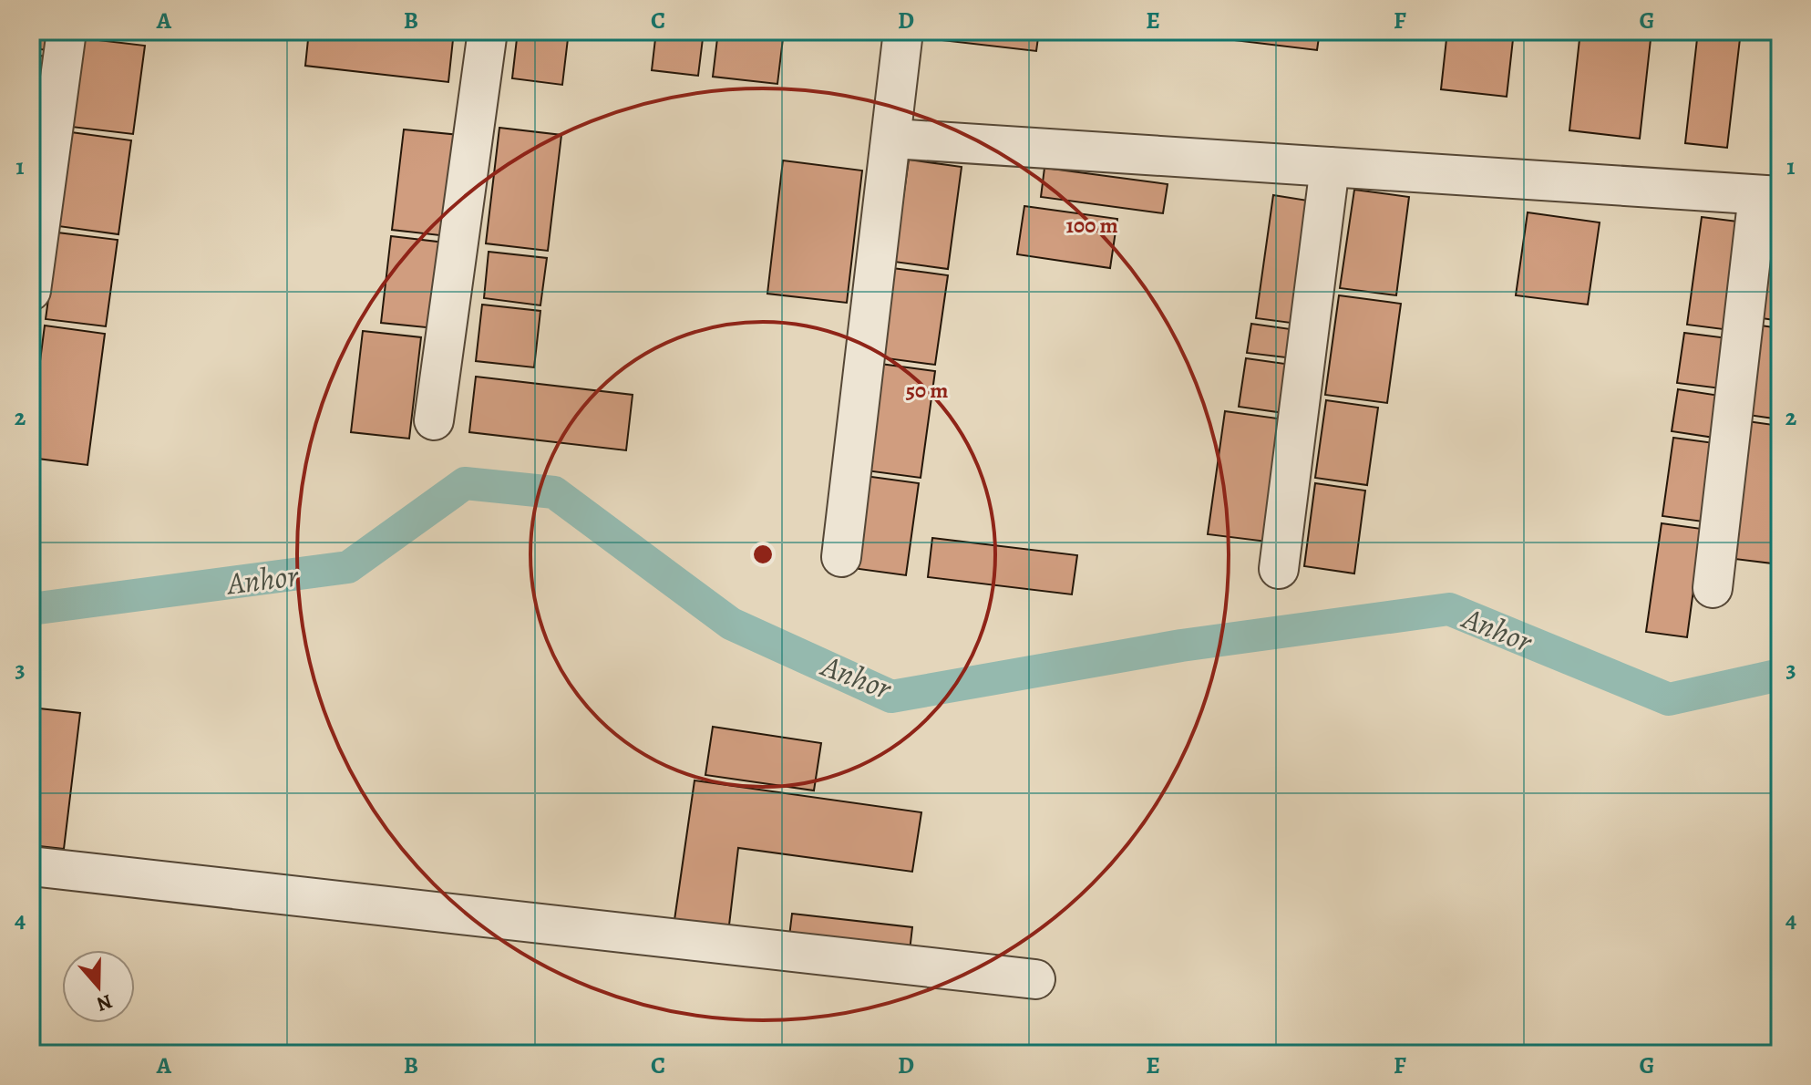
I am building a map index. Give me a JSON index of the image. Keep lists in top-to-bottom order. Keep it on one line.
{"water":["Anhor"],"north":"bottom","grid":{"columns":["A","B","C","D","E","F","G"],"rows":["1","2","3","4"]},"rings":["100 m","50 m"]}
